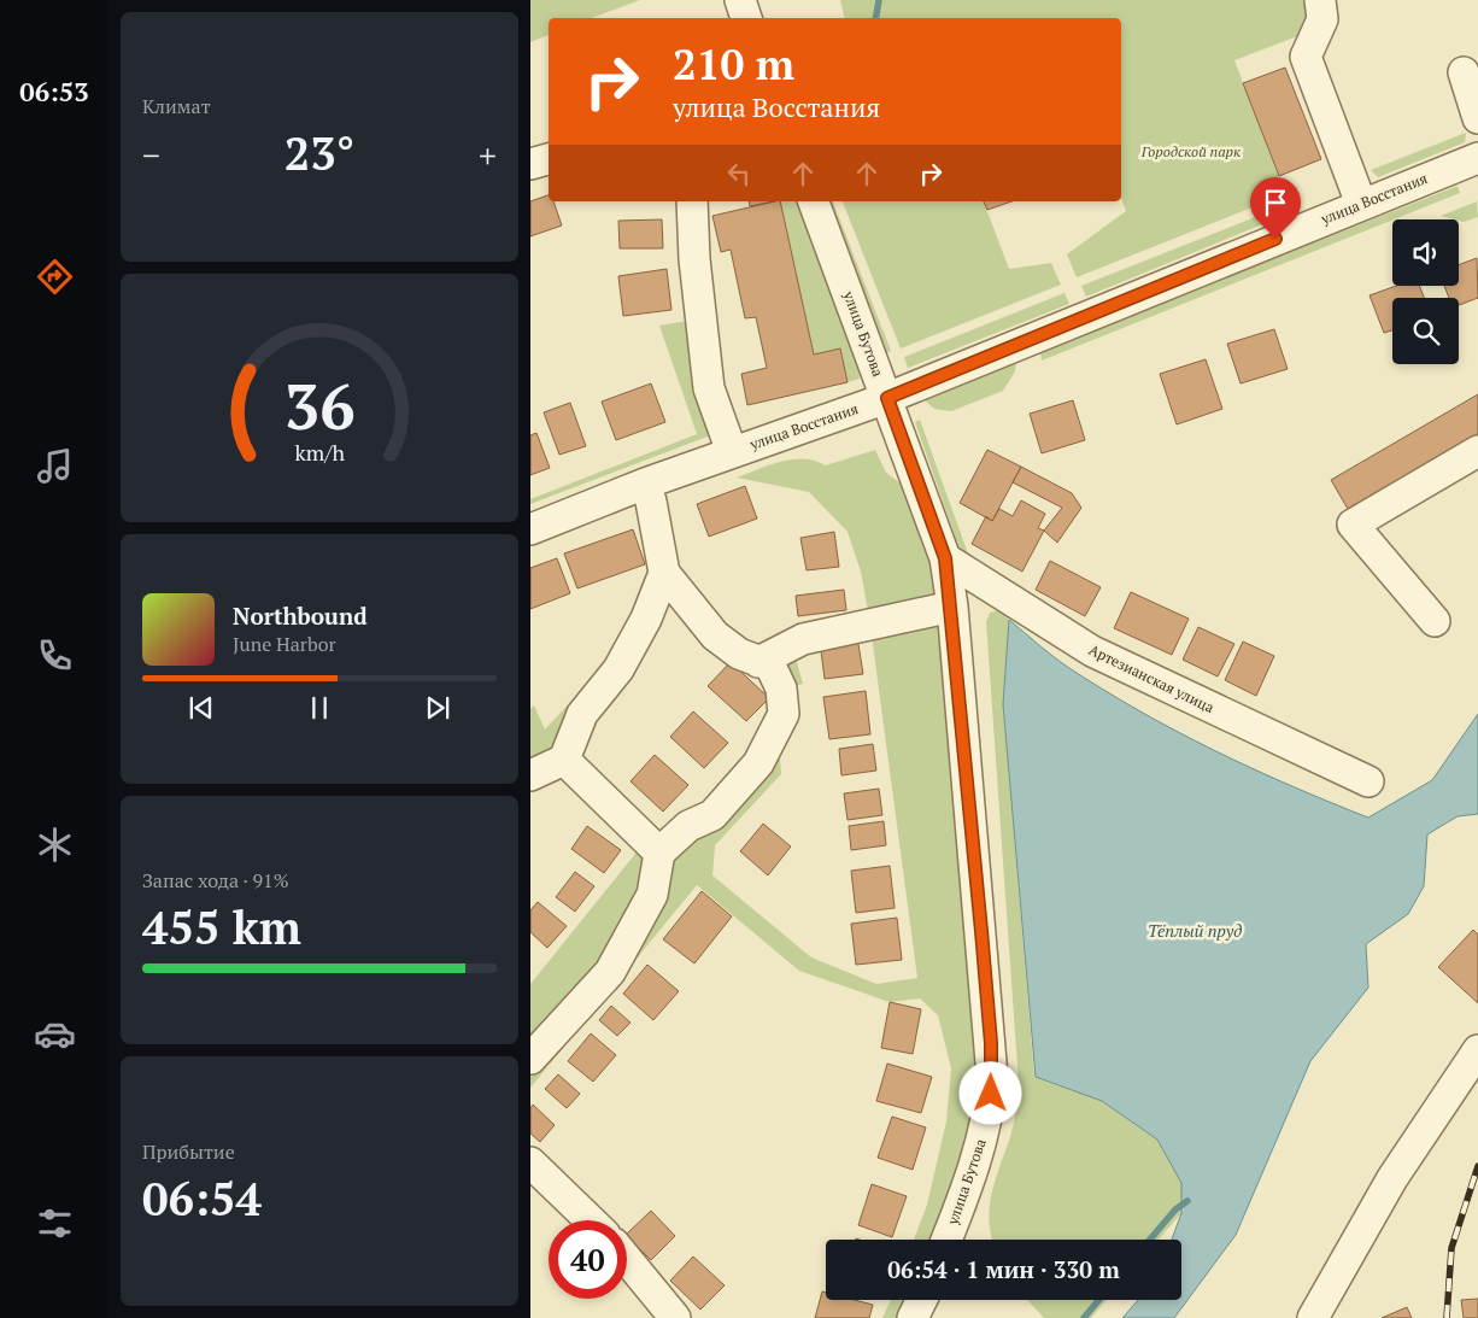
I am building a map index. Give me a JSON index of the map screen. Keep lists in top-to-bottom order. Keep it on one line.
{"streets":{"street":["улица Восстания","улица Бутова","Артезианская улица"]},"crossings":[["улица Восстания","улица Бутова"],["улица Бутова","Артезианская улица"]],"water":["Тёплый пруд"],"parks":["Городской парк"],"page":{"tabs":"06:53","tile":["Климат",["Запас хода · 91%","455 km"],["Прибытие","06:54"]],"turn":["210 m","улица Восстания"],"heat":["−","23°","+"],"song":["Northbound","June Harbor"],"limit":"40","trip":"06:54 · 1 мин · 330 m","gauge":["36","km/h"]}}
